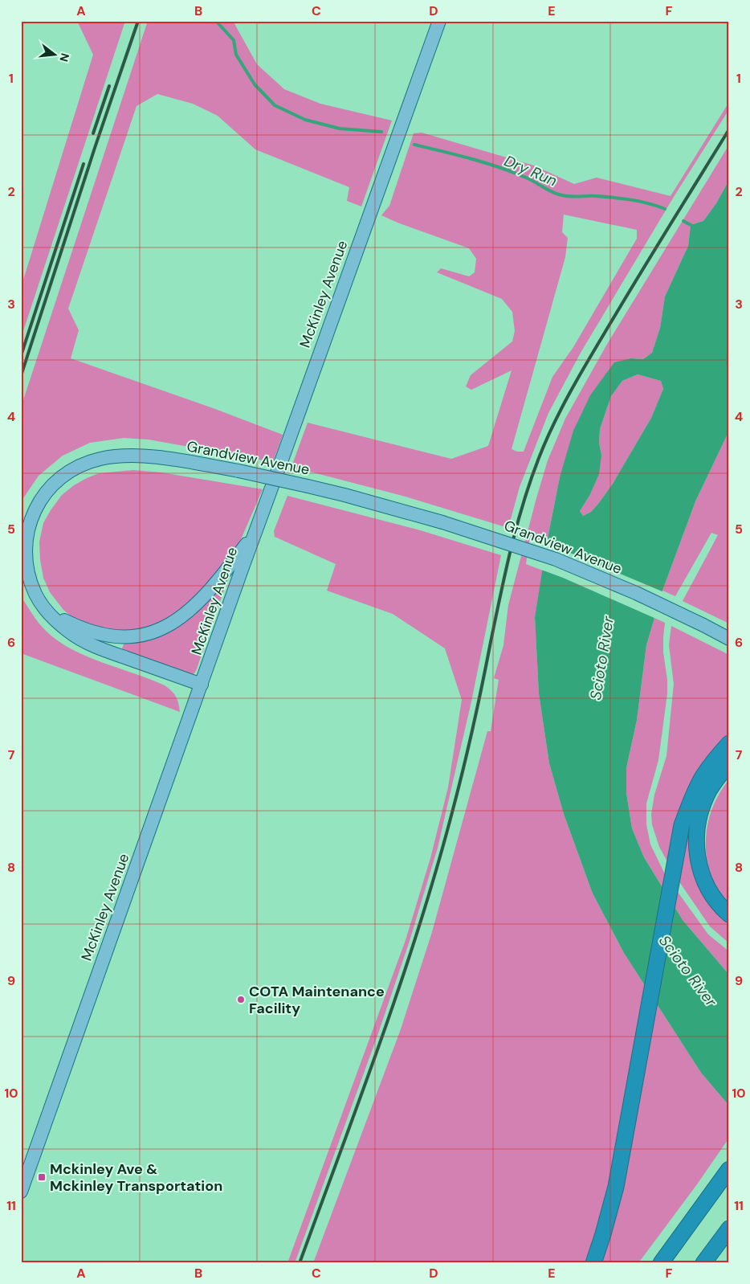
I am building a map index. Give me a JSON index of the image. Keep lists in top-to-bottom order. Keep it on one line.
{"streets":{"main road":["McKinley Avenue","Grandview Avenue"]},"crossings":[["McKinley Avenue","Grandview Avenue"]],"water":["Dry Run","Scioto River"],"places":{"other":["COTA Maintenance Facility"],"transit":["Mckinley Ave & Mckinley Transportation"]},"north":"right","grid":{"columns":["A","B","C","D","E","F"],"rows":["1","2","3","4","5","6","7","8","9","10","11"]}}
